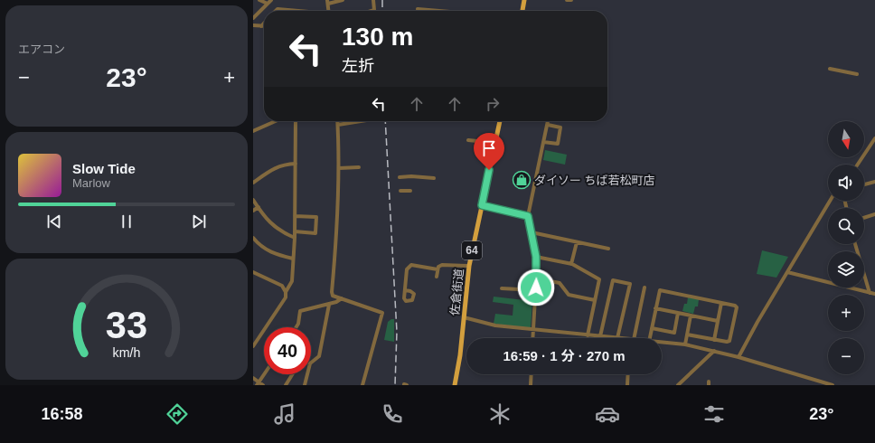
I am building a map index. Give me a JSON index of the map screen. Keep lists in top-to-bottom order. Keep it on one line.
{"streets":{"main road":["64","佐倉街道"]},"places":{"shop":["ダイソー ちば若松町店"]},"north":"bottom","page":{"tile":"エアコン","turn":["130 m","左折"],"heat":["−","23°","+"],"map_buttons":["+","−"],"song":["Slow Tide","Marlow"],"limit":"40","trip":"16:59 · 1 分 · 270 m","tabs":["16:58","23°"],"gauge":["33","km/h"]}}
